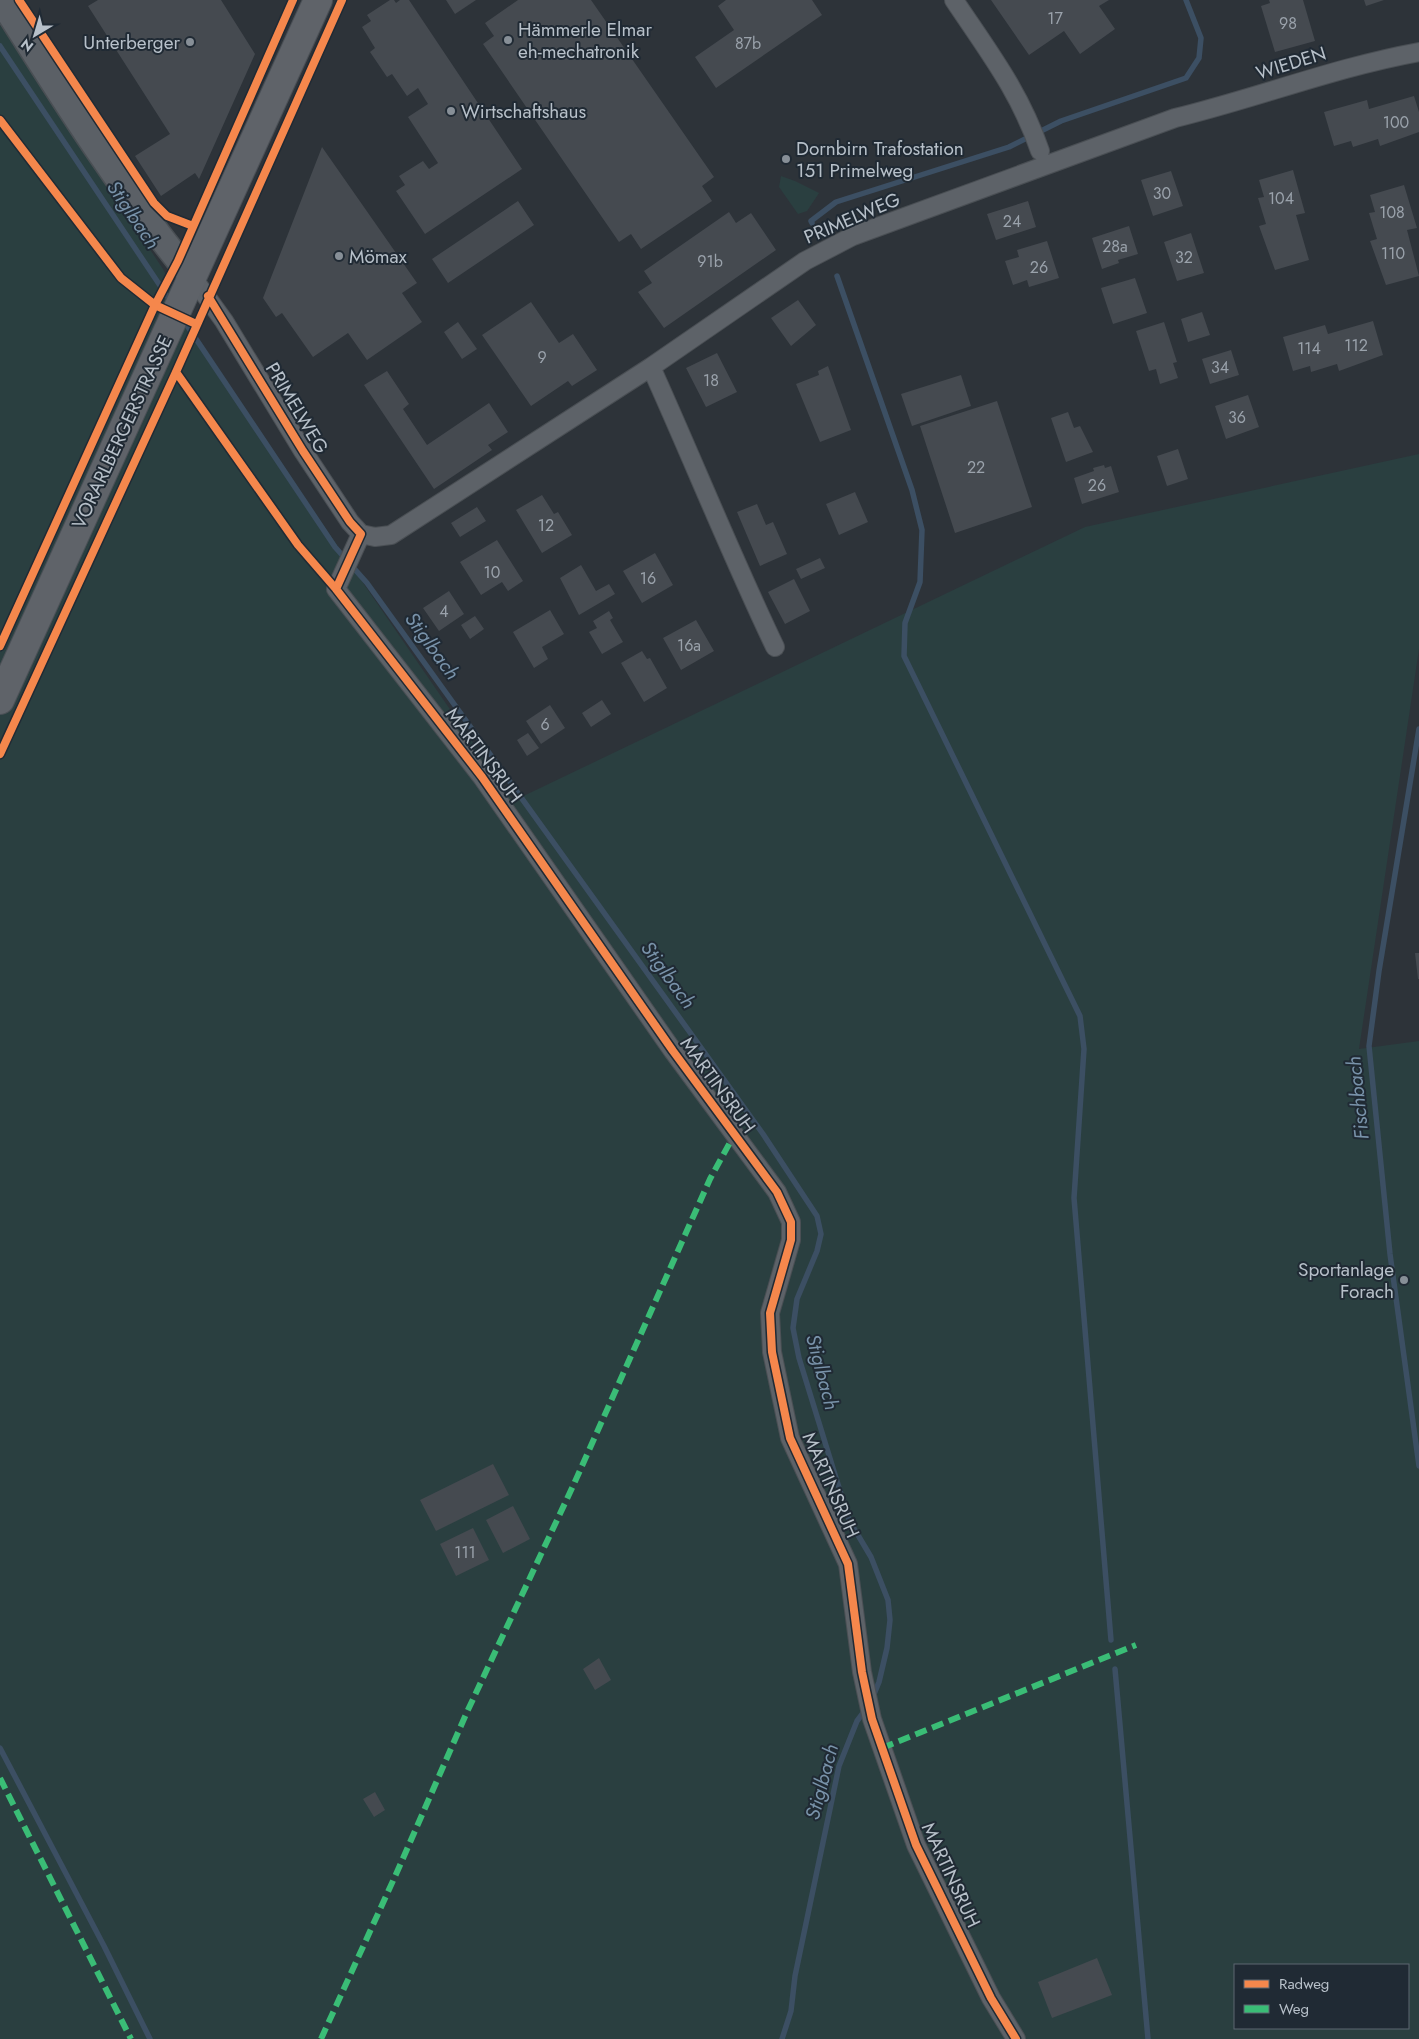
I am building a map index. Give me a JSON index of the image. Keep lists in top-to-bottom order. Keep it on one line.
{"streets":{"main road":["VORARLBERGERSTRASSE"],"street":["WIEDEN","PRIMELWEG","MARTINSRUH"]},"crossings":[["WIEDEN","PRIMELWEG"],["PRIMELWEG","VORARLBERGERSTRASSE"],["PRIMELWEG","MARTINSRUH"]],"water":["Stiglbach","Fischbach"],"places":["Hämmerle Elmar eh-mechatronik","Unterberger","Wirtschaftshaus","Dornbirn Trafostation 151 Primelweg","Mömax","Sportanlage Forach"],"house_numbers":["17","98","87b","100","30","104","108","24","28a","110","32","91b","26","112","114","9","34","18","36","22","26","12","10","16","4","16a","6","111"],"legend":["Radweg","Weg"],"north":"bottom left"}
